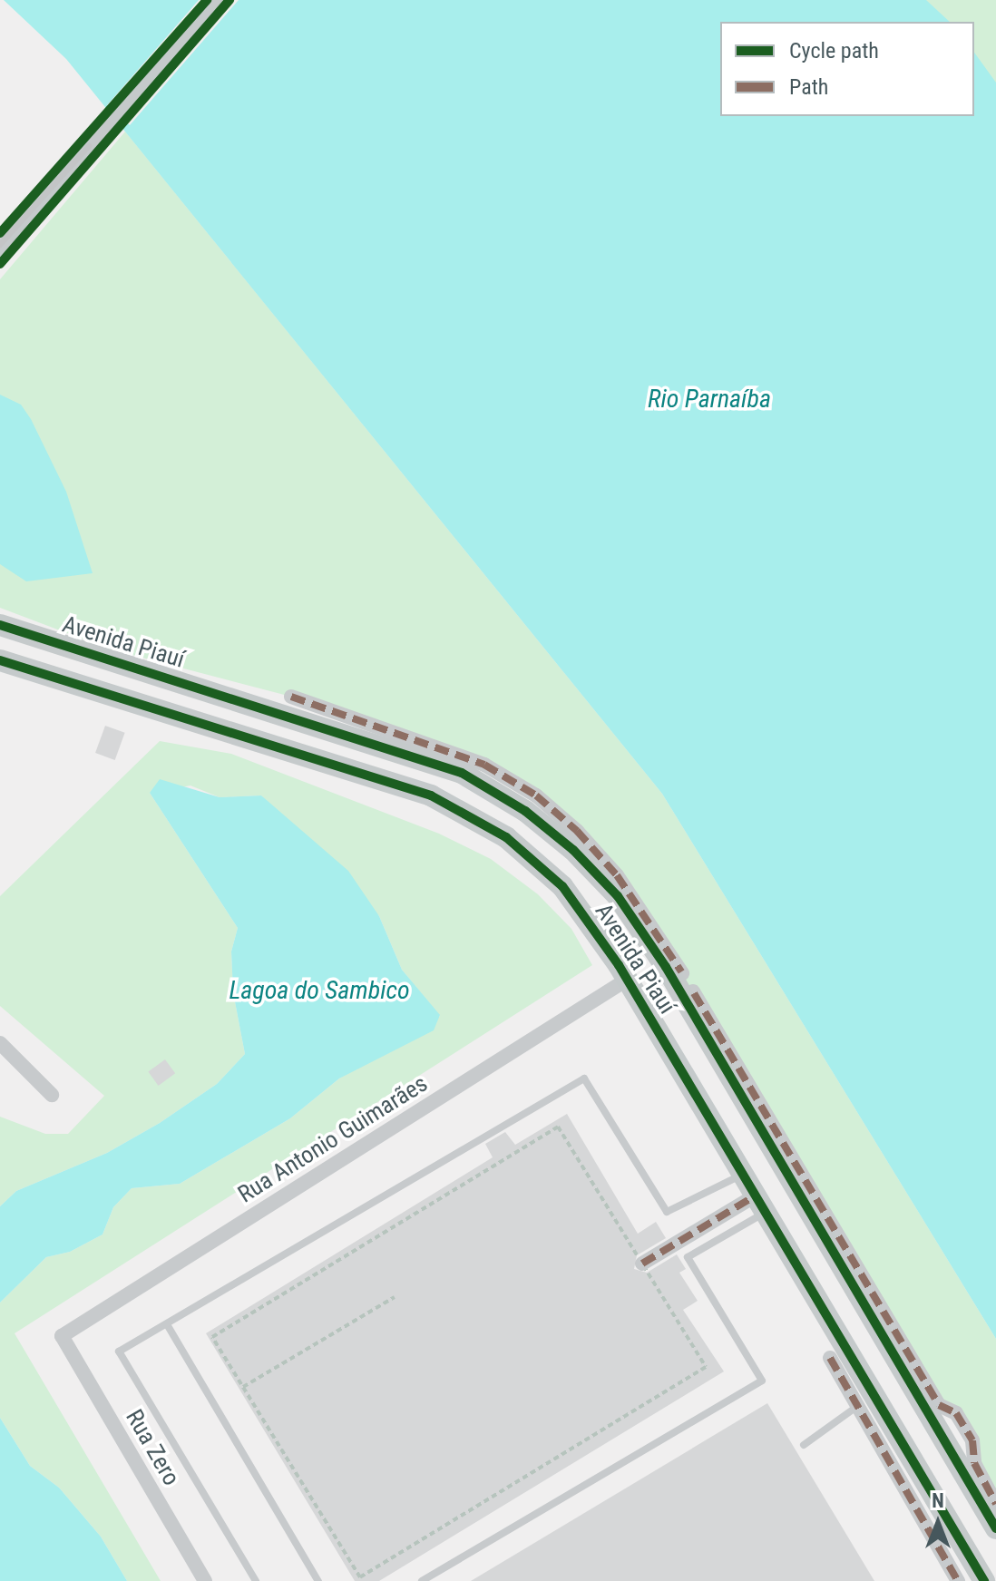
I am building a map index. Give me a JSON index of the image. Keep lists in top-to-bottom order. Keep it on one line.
{"streets":{"main road":["Avenida Piauí"],"street":["Rua Antonio Guimarães","Rua Zero"]},"crossings":[["Avenida Piauí","Rua Antonio Guimarães"],["Rua Antonio Guimarães","Rua Zero"]],"water":["Rio Parnaíba","Lagoa do Sambico"],"legend":["Cycle path","Path"],"north":"top"}
